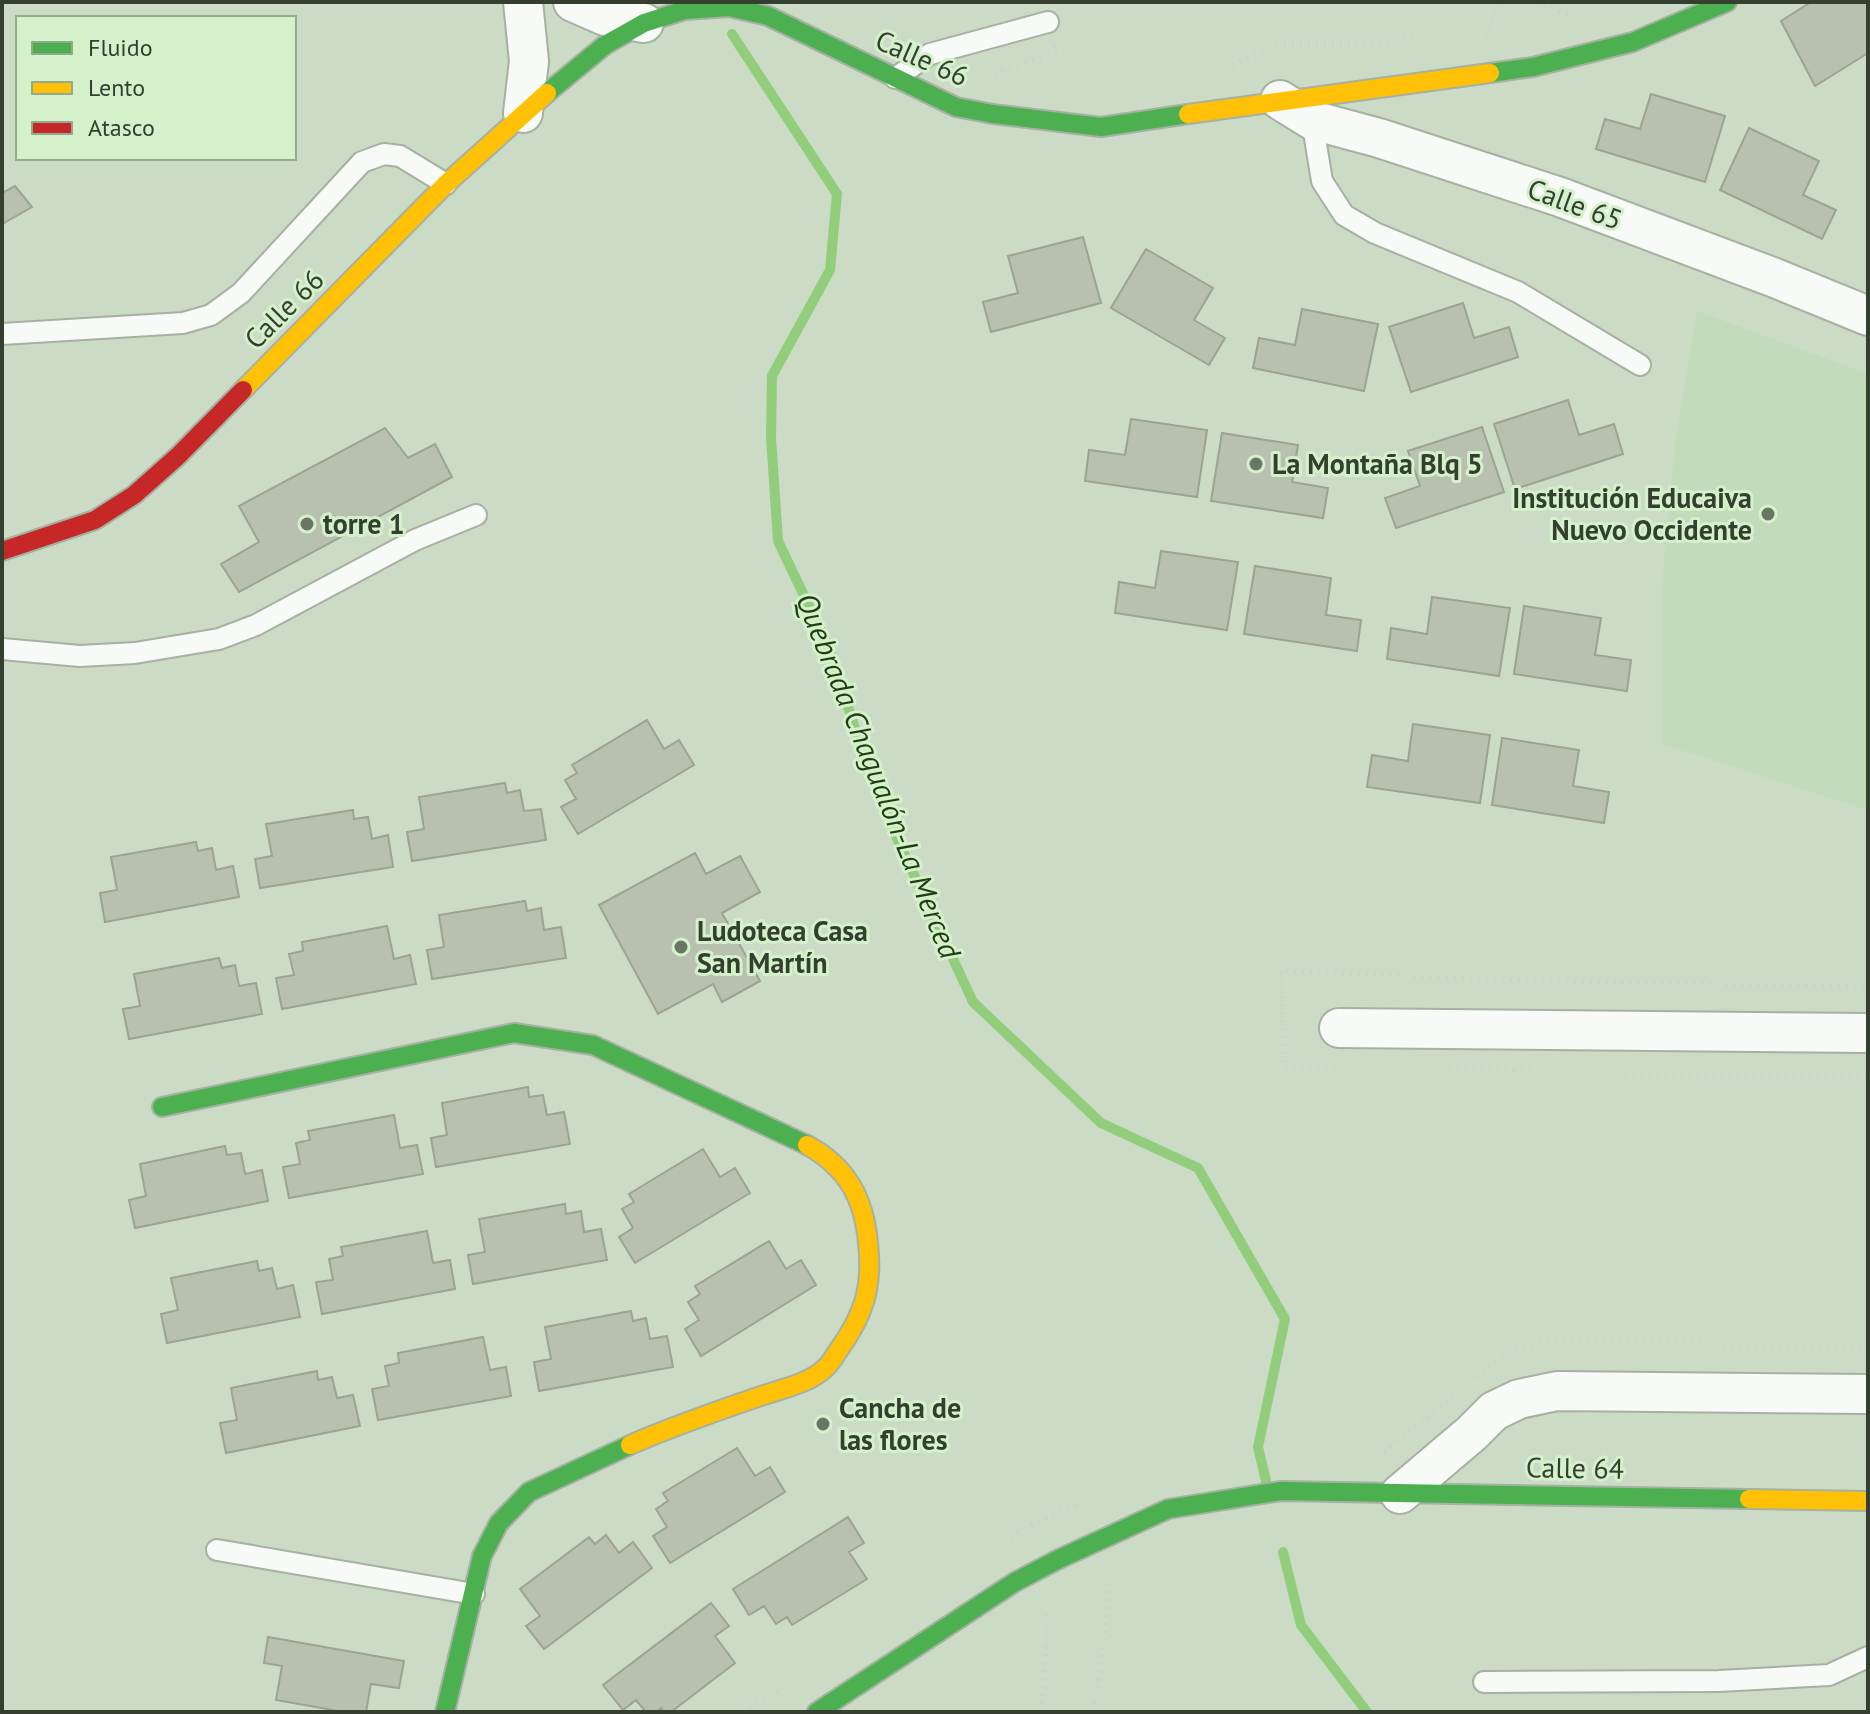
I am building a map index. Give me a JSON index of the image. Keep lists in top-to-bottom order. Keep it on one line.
{"streets":{"street":["Calle 66","Calle 65","Calle 64"]},"crossings":[["Calle 66","Calle 65"]],"water":["Quebrada Chagualón-La Merced"],"places":["La Montaña Blq 5","Institución Educaiva Nuevo Occidente","torre 1","Ludoteca Casa San Martín","Cancha de las flores"],"legend":["Fluido","Lento","Atasco"]}
